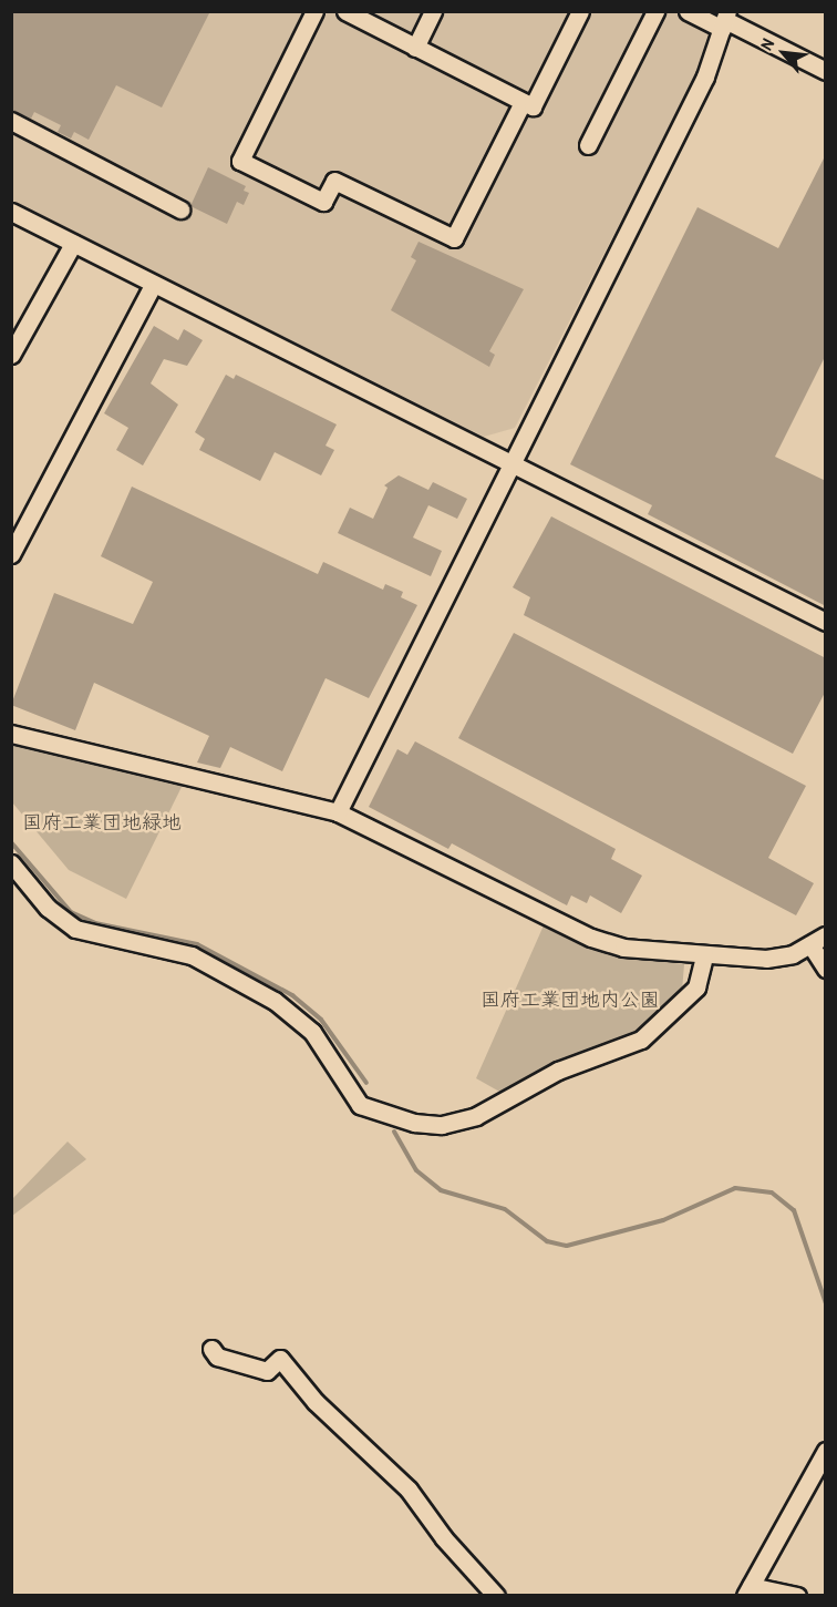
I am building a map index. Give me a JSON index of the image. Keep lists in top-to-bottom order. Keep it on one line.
{"parks":["国府工業団地緑地","国府工業団地内公園"],"north":"top left"}
